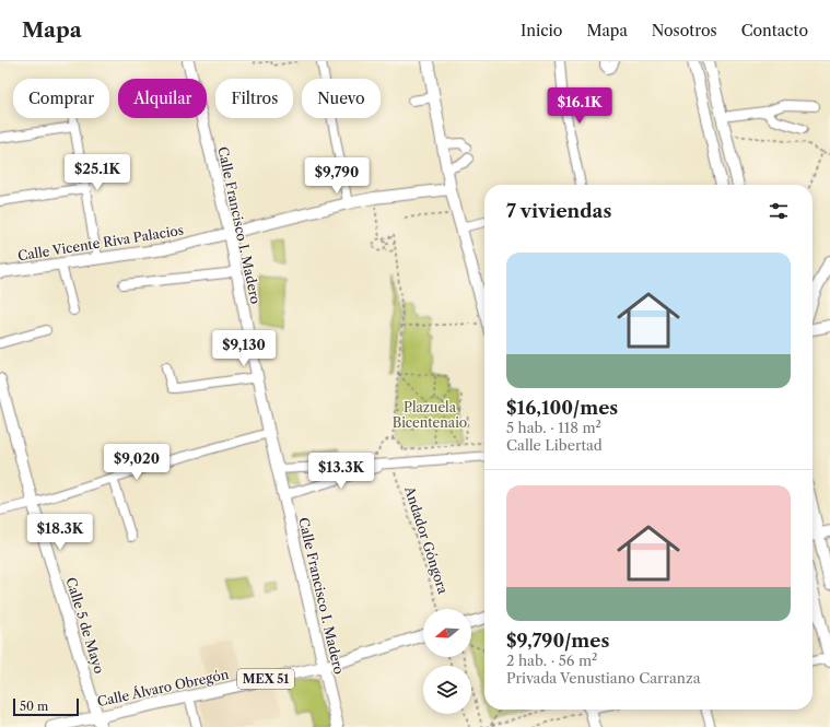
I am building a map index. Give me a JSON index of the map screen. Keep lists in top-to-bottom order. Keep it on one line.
{"streets":{"main road":["Calle Francisco I. Madero","Calle Vicente Riva Palacios","Calle 5 de Mayo","MEX 51","Calle Álvaro Obregón"],"path":["Andador Góngora"]},"crossings":[["Calle Francisco I. Madero","Calle Vicente Riva Palacios"],["Calle Francisco I. Madero","Calle Álvaro Obregón"],["Calle 5 de Mayo","Calle Álvaro Obregón"]],"parks":["Plazuela Bicentenaio"],"scale_bar":"50 m","north":"left","page":{"header":"Mapa","nav":["Inicio","Mapa","Nosotros","Contacto"],"chip":["Comprar","Alquilar","Filtros","Nuevo"],"price":["$16.1K","$25.1K","$9,790","$9,130","$9,020","$13.3K","$18.3K"],"heading":"7 viviendas","list":[{"name":"$16,100/mes","note":"5 hab. · 118 m² · Calle Libertad"},{"name":"$9,790/mes","note":"2 hab. · 56 m² · Privada Venustiano Carranza"}],"scale":"50 m"}}
